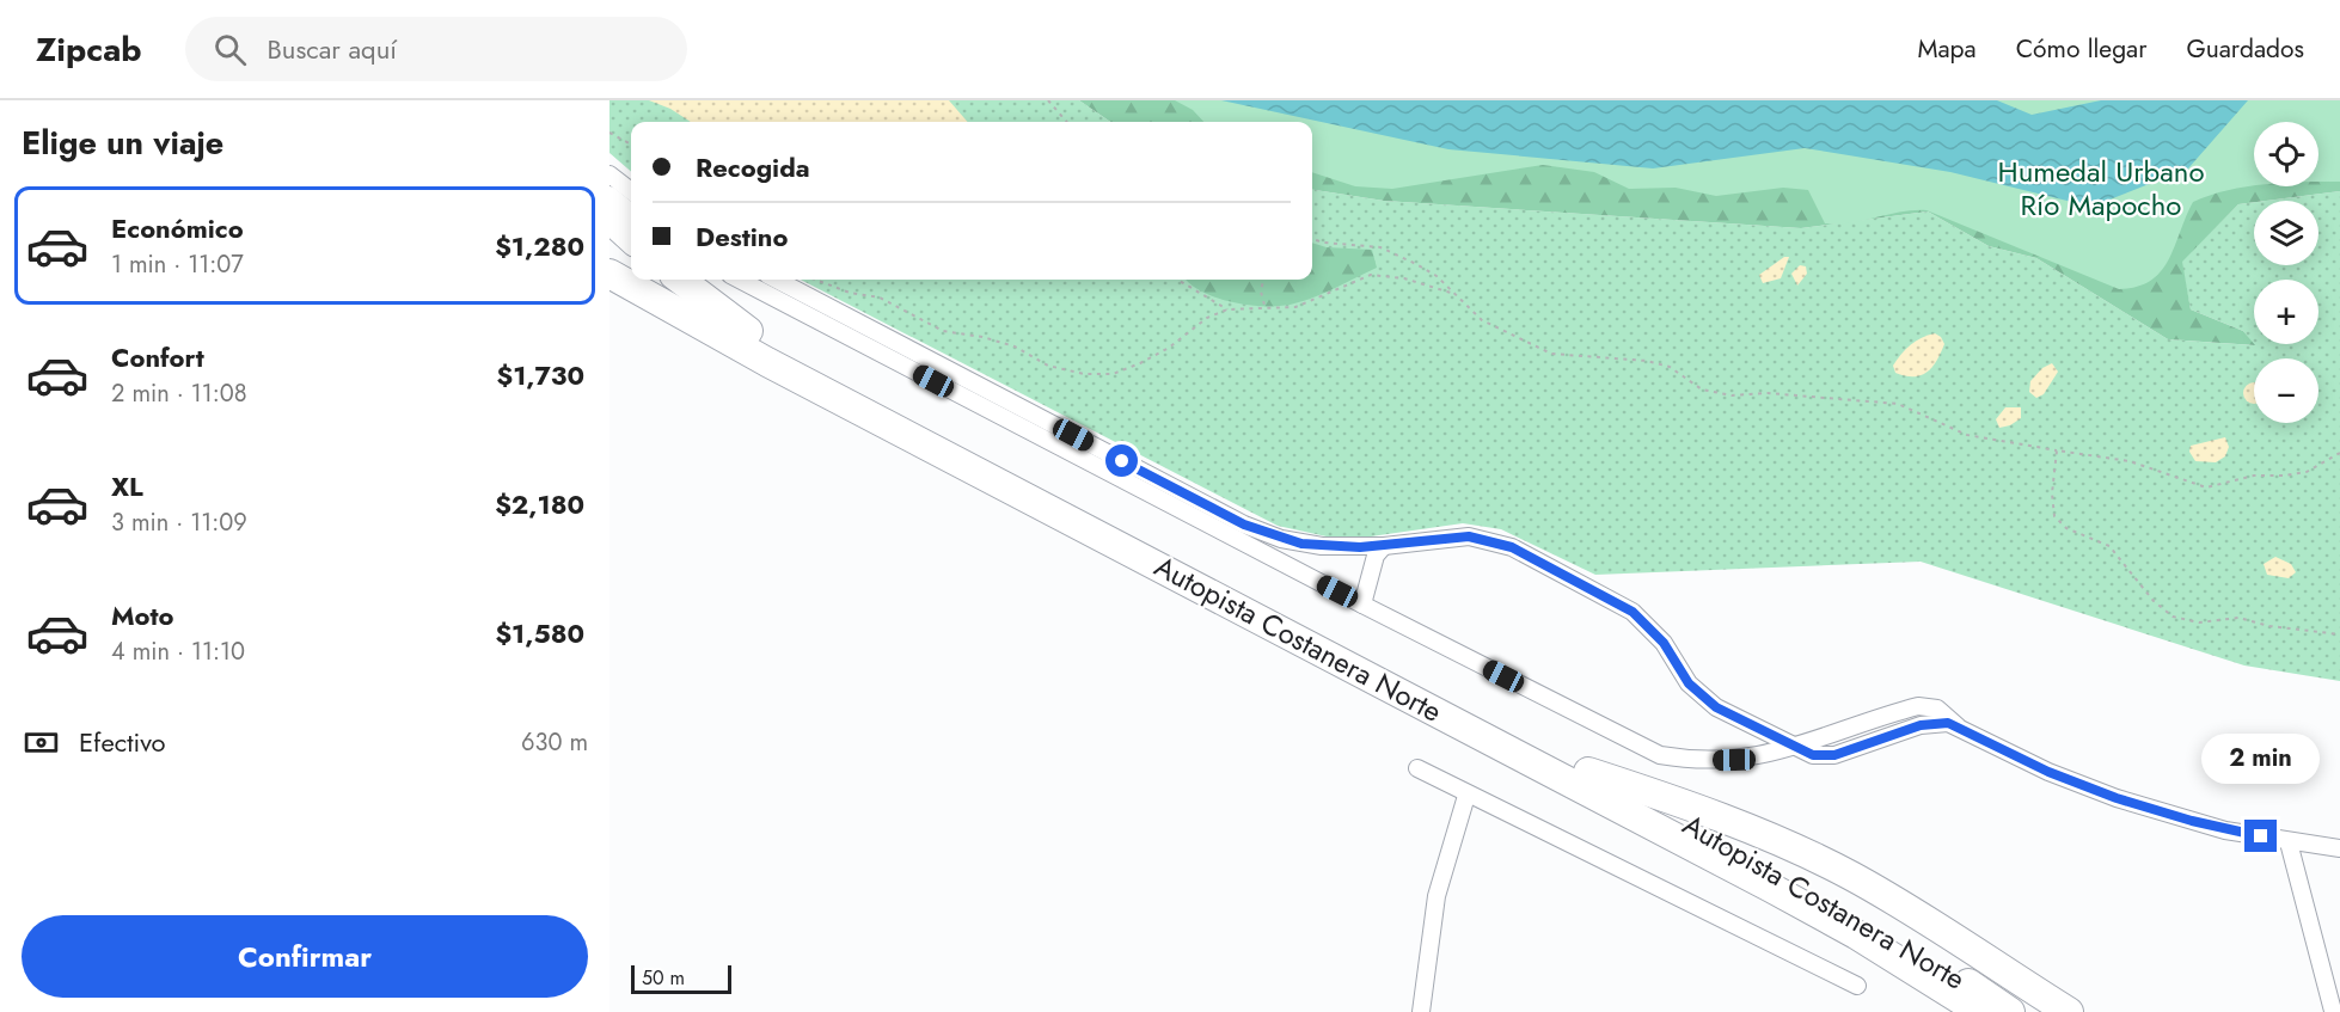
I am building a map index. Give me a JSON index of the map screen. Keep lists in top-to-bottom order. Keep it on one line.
{"streets":{"highway":["Autopista Costanera Norte"]},"parks":["Humedal Urbano Río Mapocho"],"scale_bar":"50 m","page":{"header":"Zipcab","search":"Buscar aquí","nav":["Mapa","Cómo llegar","Guardados"],"heading":"Elige un viaje","map_buttons":["+","−"],"banner":["Recogida","Destino"],"list":[{"name":"Económico","note":"1 min · 11:07","value":"$1,280"},{"name":"Confort","note":"2 min · 11:08","value":"$1,730"},{"name":"XL","note":"3 min · 11:09","value":"$2,180"},{"name":"Moto","note":"4 min · 11:10","value":"$1,580"}],"pay":["Efectivo","630 m"],"bubble":"2 min","buttons":"Confirmar","scale":"50 m"}}
